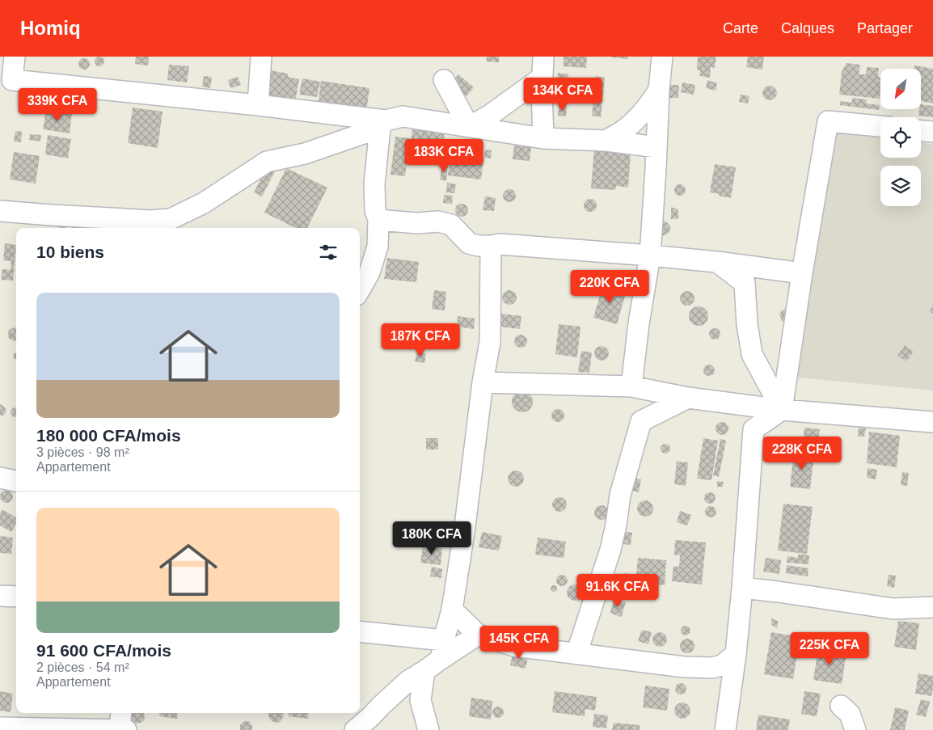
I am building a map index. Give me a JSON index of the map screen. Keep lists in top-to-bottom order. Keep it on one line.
{"north":"bottom left","page":{"header":"Homiq","nav":["Carte","Calques","Partager"],"price":["134K CFA","339K CFA","183K CFA","220K CFA","187K CFA","228K CFA","180K CFA","91.6K CFA","145K CFA","225K CFA"],"heading":"10 biens","list":[{"name":"180 000 CFA/mois","note":"3 pièces · 98 m² · Appartement"},{"name":"91 600 CFA/mois","note":"2 pièces · 54 m² · Appartement"}]}}
